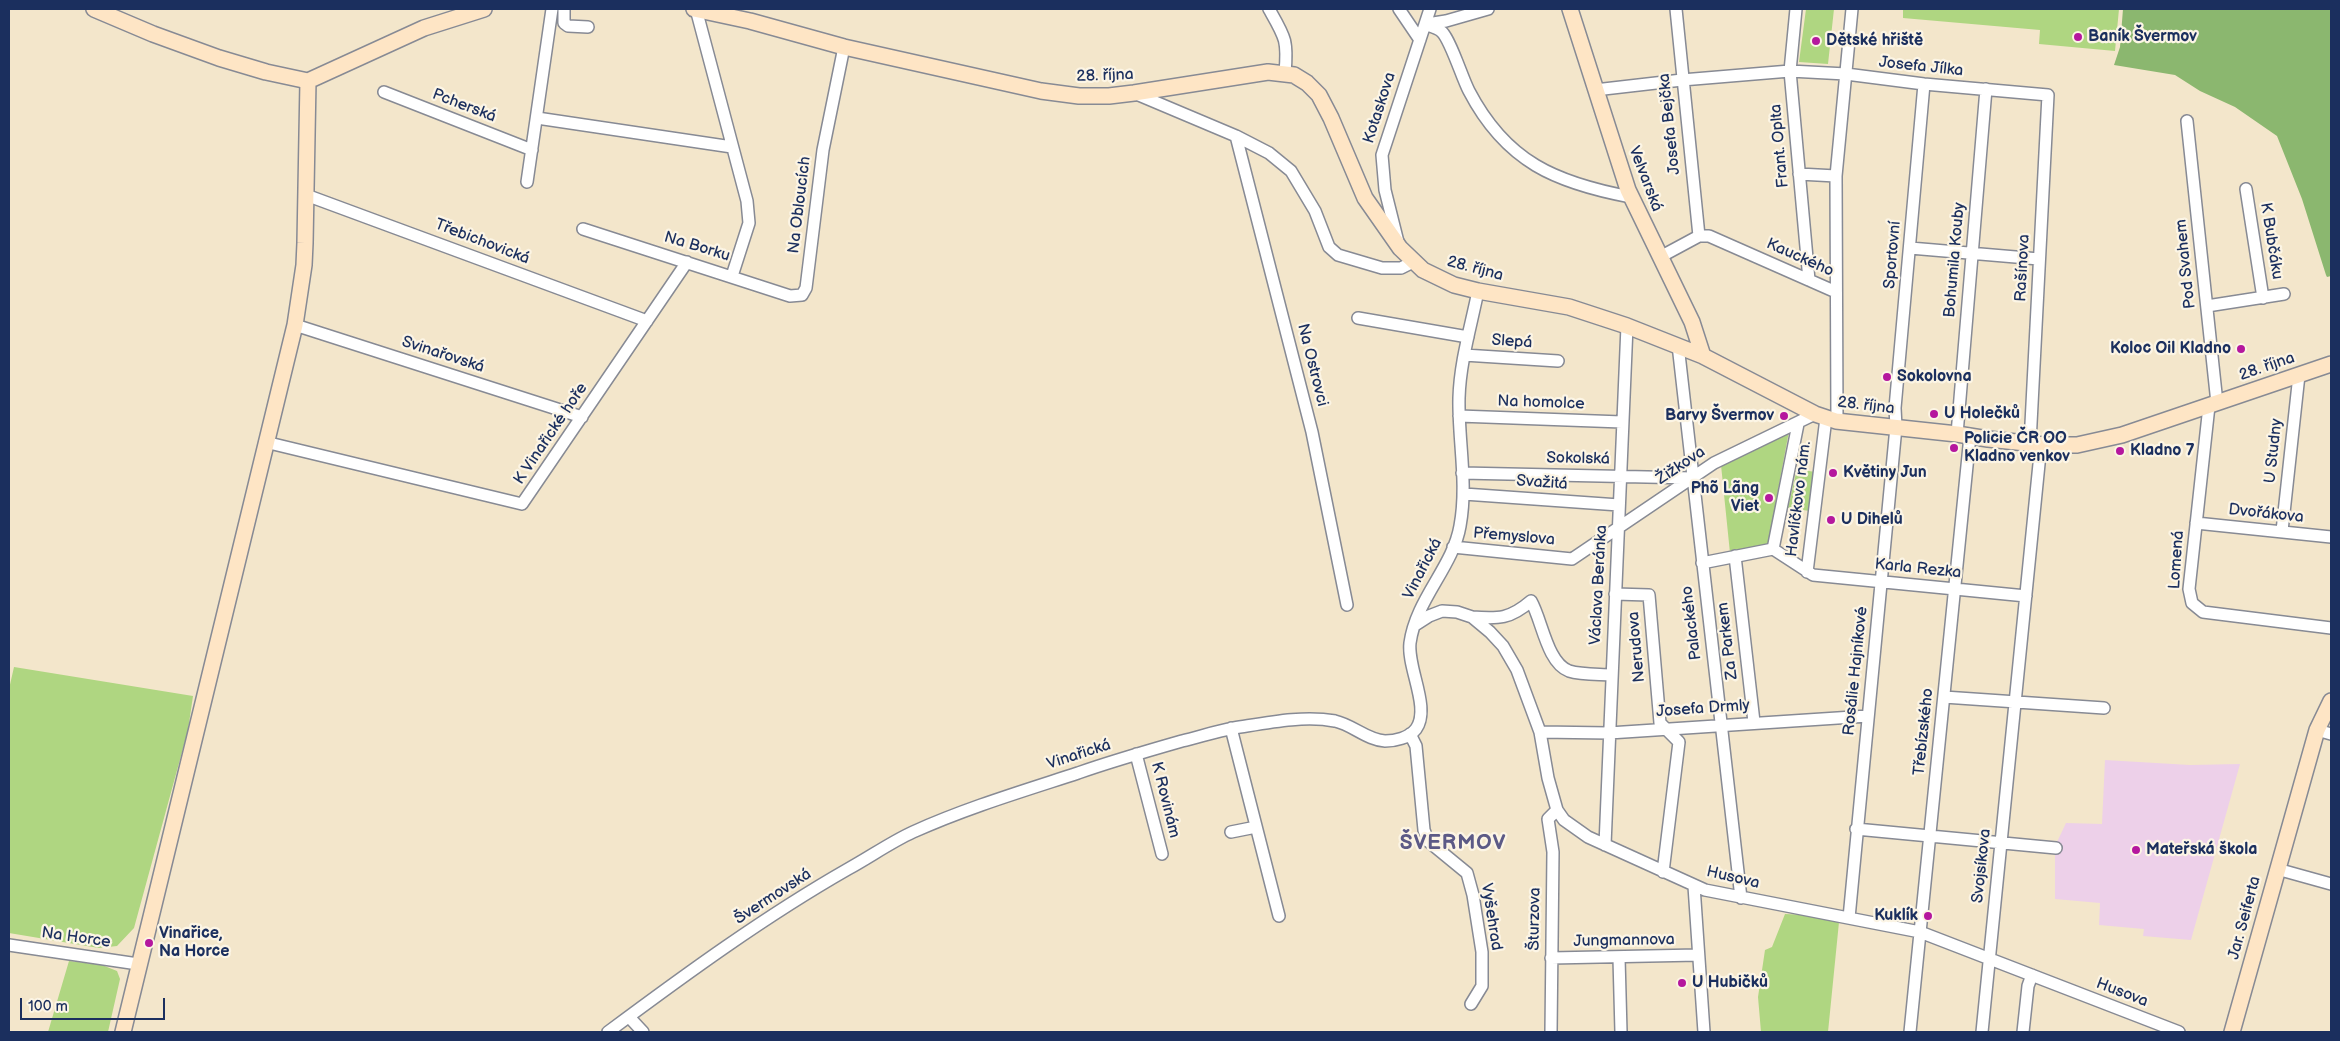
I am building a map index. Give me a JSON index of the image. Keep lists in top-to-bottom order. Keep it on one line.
{"streets":{"main road":["28. října","Velvarská","Jar. Seiferta"],"street":["Josefa Jílka","Pcherská","Kotaskova","Josefa Bejčka","Frant. Oplta","Na Obloucích","K Bubčáku","Třebichovická","Na Borku","Sportovní","Kauckého","Bohumila Kouby","Pod Svahem","Rašínova","Slepá","Svinařovská","Na Ostrovci","Na homolce","K Vinařické hoře","U Studny","Sokolská","Žižkova","Svažitá","Havlíčkovo nám.","Dvořákova","Přemyslova","Lomená","Vinařická","Karla Rezka","Václava Beránka","Palackého","Za Parkem","Nerudova","Rosálie Hajníkové","Josefa Drmly","Třebízského","K Rovinám","Svojsíkova","Husova","Švermovská","Vyšehrad","Šturzova","Na Horce","Jungmannova"]},"crossings":[["Josefa Jílka","Josefa Bejčka"],["Josefa Jílka","Frant. Oplta"],["Josefa Jílka","Velvarská"],["Josefa Jílka","Sportovní"],["Josefa Jílka","Bohumila Kouby"],["Josefa Jílka","Rašínova"],["28. října","Kotaskova"],["28. října","Velvarská"],["28. října","Na Obloucích"],["28. října","Na Borku"],["28. října","Sportovní"],["28. října","Kauckého"],["28. října","Bohumila Kouby"],["28. října","Pod Svahem"],["28. října","Rašínova"],["28. října","U Studny"],["28. října","Žižkova"],["28. října","Havlíčkovo nám."],["28. října","Lomená"],["28. října","Vinařická"],["28. října","Václava Beránka"],["28. října","Palackého"],["28. října","Rosálie Hajníkové"],["28. října","Třebízského"],["28. října","Svojsíkova"],["Josefa Bejčka","Kauckého"],["Frant. Oplta","Kauckého"],["Na Obloucích","Na Borku"],["K Bubčáku","Pod Svahem"],["Třebichovická","K Vinařické hoře"],["Na Borku","K Vinařické hoře"],["Sportovní","Rosálie Hajníkové"],["Kauckého","Žižkova"],["Kauckého","Havlíčkovo nám."],["Bohumila Kouby","Třebízského"],["Pod Svahem","Lomená"],["Rašínova","Svojsíkova"],["Slepá","Vinařická"],["Svinařovská","K Vinařické hoře"],["Na homolce","Vinařická"],["Na homolce","Václava Beránka"],["U Studny","Dvořákova"],["Sokolská","Žižkova"],["Sokolská","Vinařická"],["Sokolská","Václava Beránka"],["Sokolská","Palackého"],["Žižkova","Havlíčkovo nám."],["Žižkova","Přemyslova"],["Žižkova","Václava Beránka"],["Žižkova","Palackého"],["Svažitá","Vinařická"],["Svažitá","Václava Beránka"],["Havlíčkovo nám.","Karla Rezka"],["Havlíčkovo nám.","Palackého"],["Havlíčkovo nám.","Za Parkem"],["Dvořákova","Lomená"],["Přemyslova","Vinařická"],["Vinařická","K Rovinám"],["Vinařická","Husova"],["Vinařická","Švermovská"],["Vinařická","Vyšehrad"],["Karla Rezka","Rosálie Hajníkové"],["Karla Rezka","Třebízského"],["Karla Rezka","Svojsíkova"],["Václava Beránka","Nerudova"],["Václava Beránka","Josefa Drmly"],["Václava Beránka","Husova"],["Palackého","Josefa Drmly"],["Palackého","Husova"],["Za Parkem","Josefa Drmly"],["Nerudova","Josefa Drmly"],["Nerudova","Husova"],["Rosálie Hajníkové","Josefa Drmly"],["Rosálie Hajníkové","Husova"],["Josefa Drmly","Husova"],["Třebízského","Husova"],["Svojsíkova","Husova"],["Husova","Šturzova"],["Šturzova","Jungmannova"]],"districts":["ŠVERMOV"],"places":["Baník Švermov","Dětské hřiště","Koloc Oil Kladno","Sokolovna","U Holečků","Barvy Švermov","Policie ČR OO Kladno venkov","Kladno 7","Květiny Jun","Phõ Lãng Viet","U Dihelů","Mateřská škola","Kuklík","Vinařice, Na Horce","U Hubičků"],"scale_bar":"100 m"}
